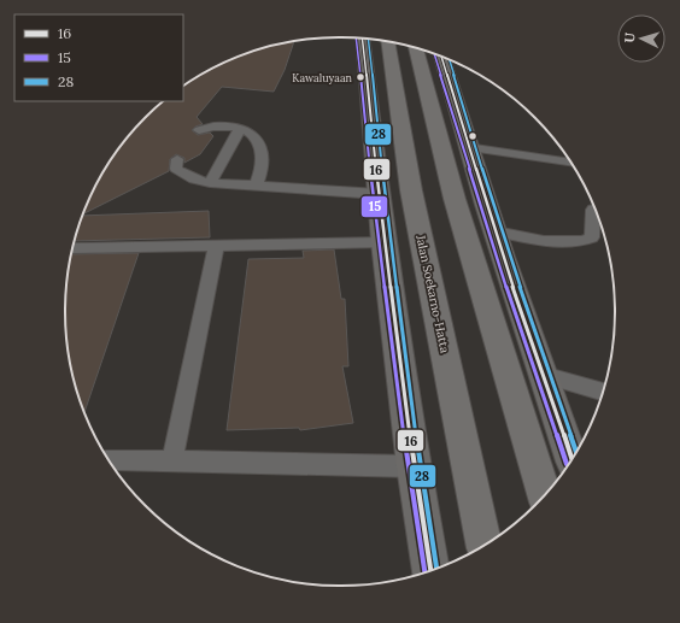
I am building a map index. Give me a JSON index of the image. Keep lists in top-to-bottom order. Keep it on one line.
{"streets":{"highway":["Jalan Soekarno-Hatta"]},"places":["Kawaluyaan"],"lines":["transit line 15","transit line 16","transit line 28"],"legend":["16","15","28"],"north":"left"}
